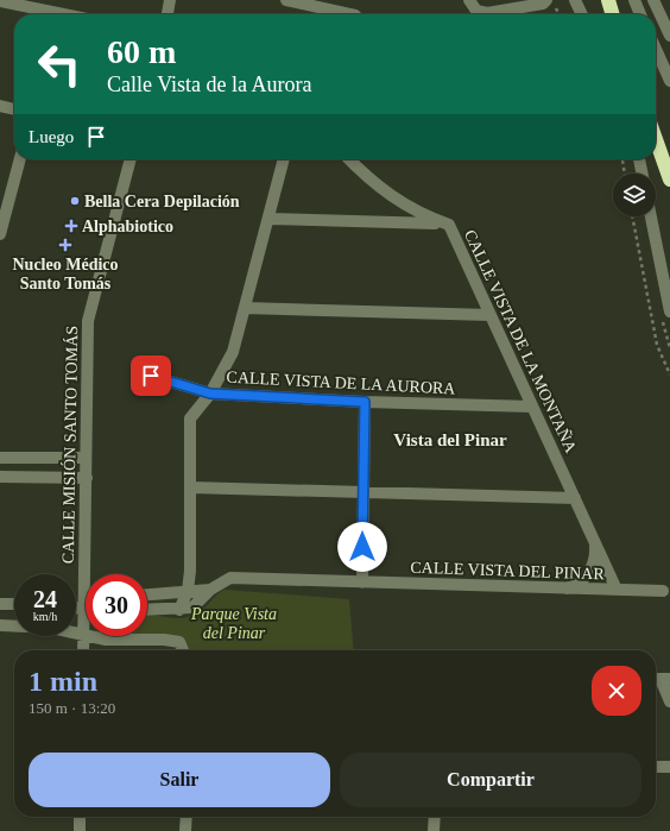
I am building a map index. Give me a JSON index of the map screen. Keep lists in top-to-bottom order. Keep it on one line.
{"streets":{"street":["CALLE VISTA DE LA MONTAÑA","CALLE VISTA DE LA AURORA","CALLE MISIÓN SANTO TOMÁS","CALLE VISTA DEL PINAR"]},"crossings":[["CALLE VISTA DE LA MONTAÑA","CALLE VISTA DE LA AURORA"],["CALLE VISTA DE LA MONTAÑA","CALLE VISTA DEL PINAR"]],"districts":["Vista del Pinar"],"parks":["Parque Vista del Pinar"],"places":{"other":["Bella Cera Depilación"],"health":["Alphabiotico","Nucleo Médico Santo Tomás"]},"page":{"turn":["60 m","Calle Vista de la Aurora"],"then":"Luego","speed":"24 km/h","limit":"30","heading":["1 min","150 m · 13:20"],"buttons":["Salir","Compartir"]}}
